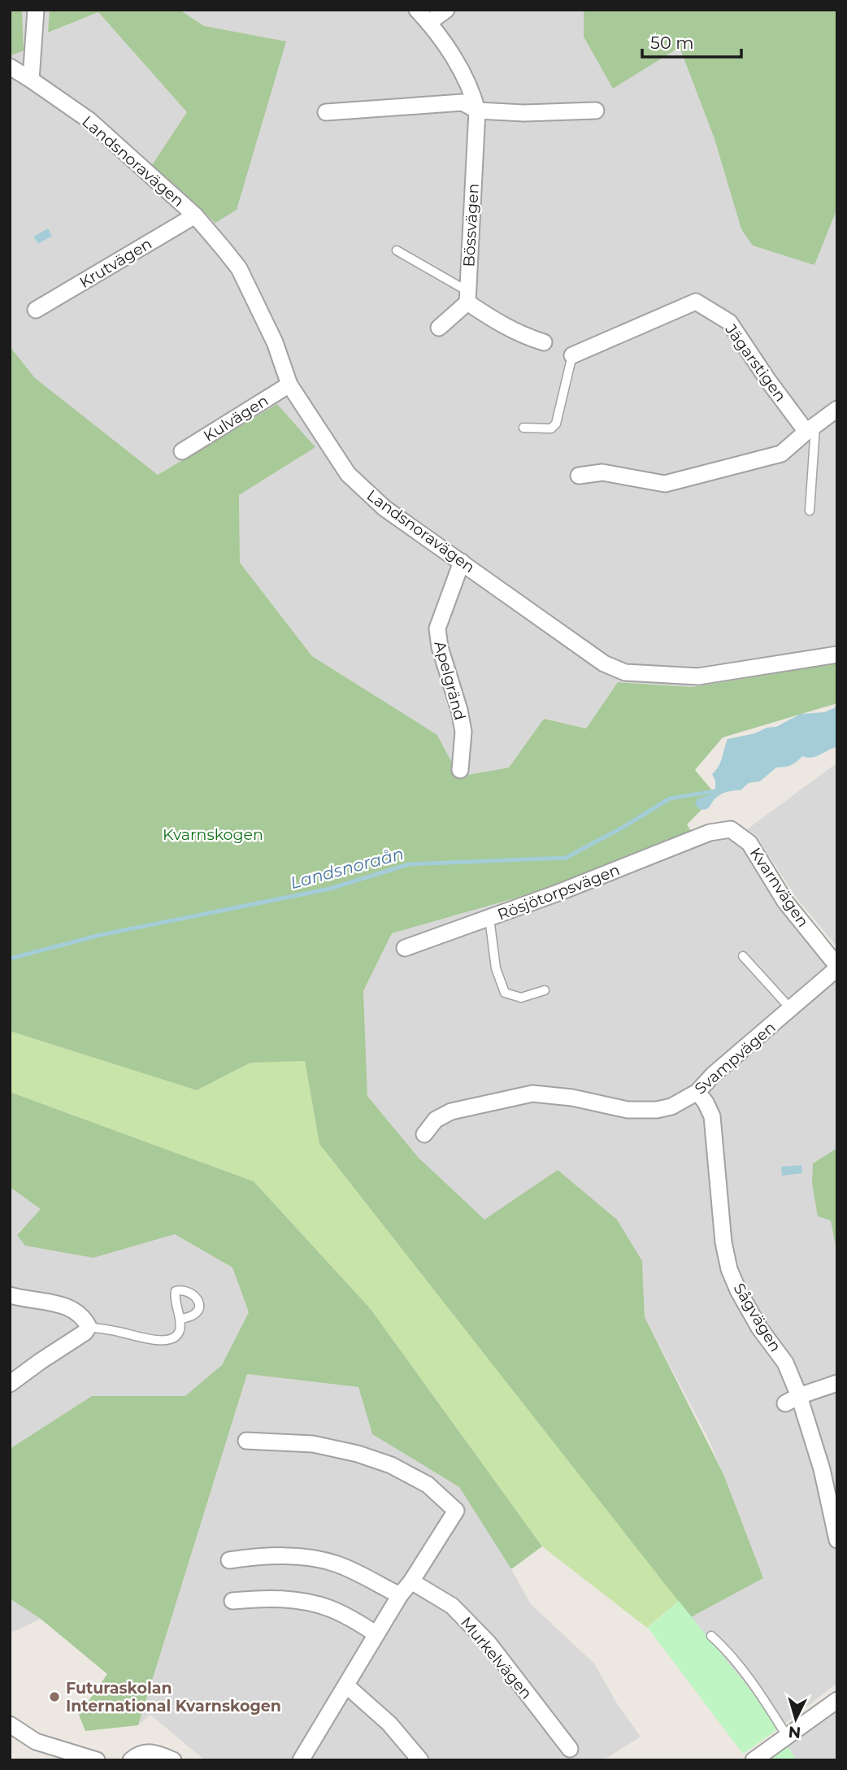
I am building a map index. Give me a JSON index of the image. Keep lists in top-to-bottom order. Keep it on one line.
{"streets":{"street":["Landsnoravägen","Bössvägen","Krutvägen","Jägarstigen","Kulvägen","Apelgränd","Kvarnvägen","Rösjötorpsvägen","Svampvägen","Sågvägen","Murkelvägen"]},"crossings":[["Landsnoravägen","Krutvägen"],["Landsnoravägen","Kulvägen"],["Landsnoravägen","Apelgränd"],["Kvarnvägen","Rösjötorpsvägen"],["Kvarnvägen","Svampvägen"],["Svampvägen","Sågvägen"]],"water":["Landsnoraån"],"parks":["Kvarnskogen"],"places":["Futuraskolan International Kvarnskogen"],"scale_bar":"50 m","north":"bottom"}
